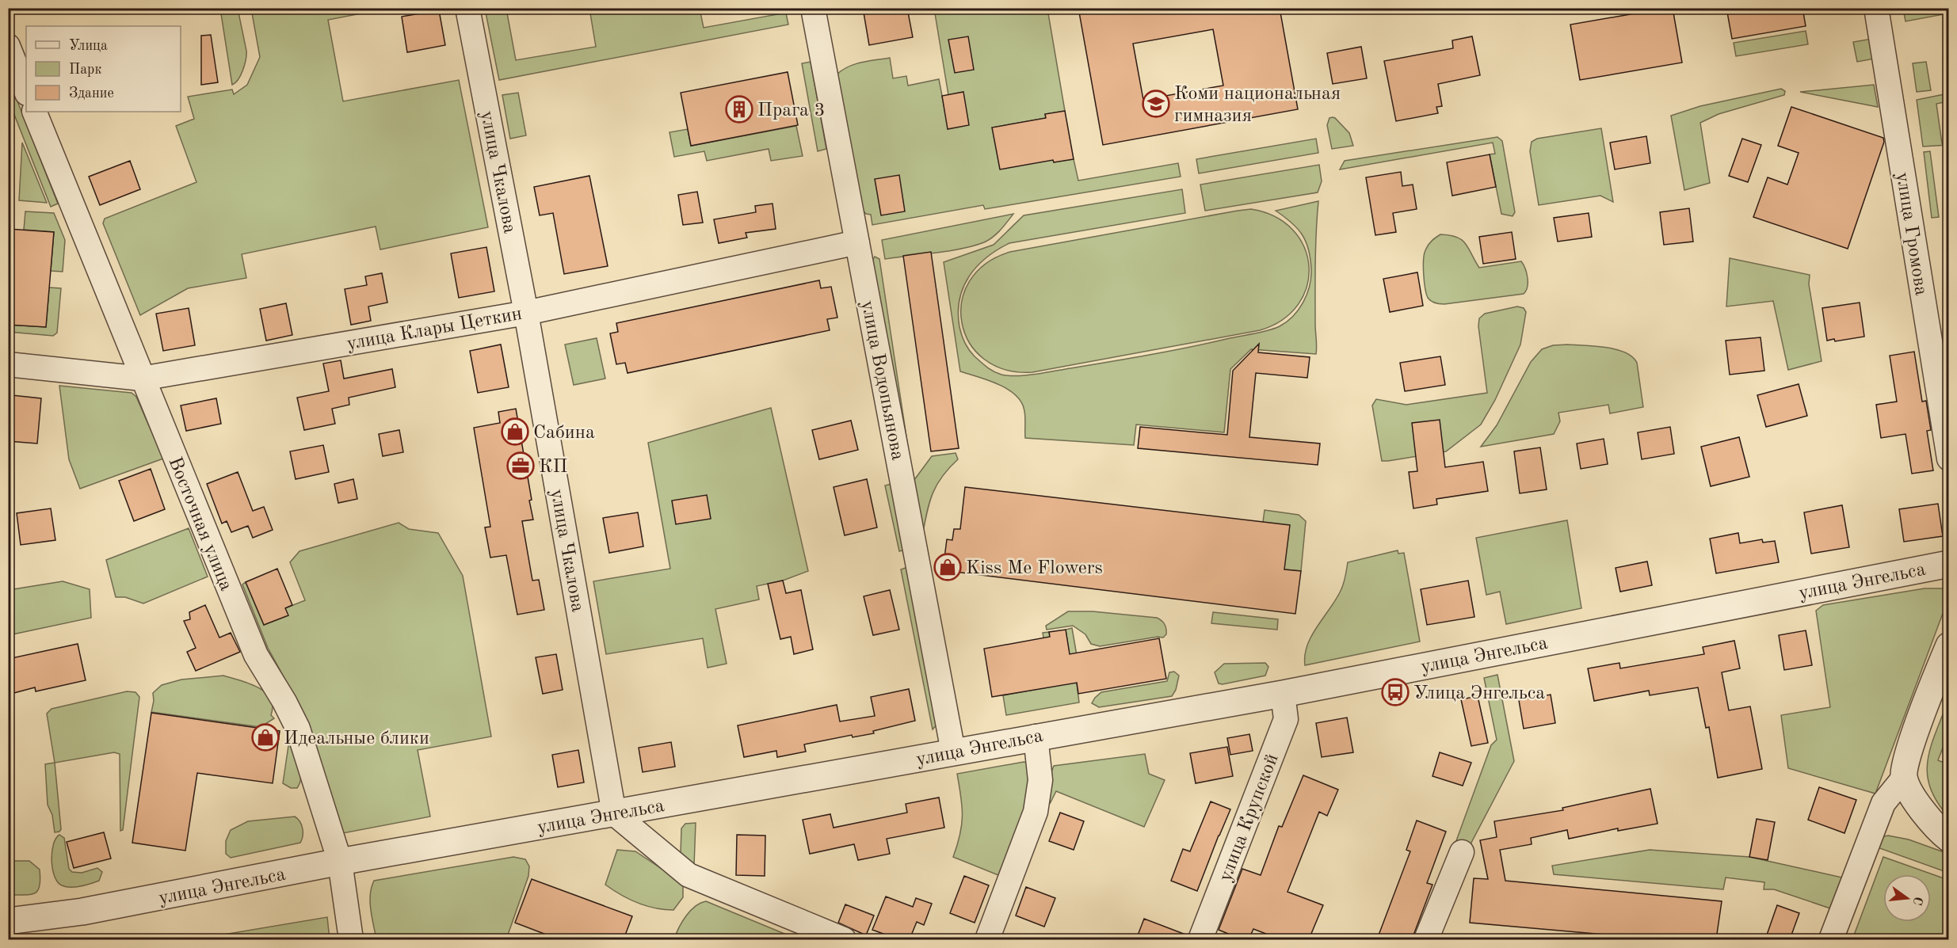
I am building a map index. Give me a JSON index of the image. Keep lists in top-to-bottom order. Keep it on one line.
{"streets":{"street":["улица Чкалова","улица Громова","улица Клары Цеткин","улица Водопьянова","Восточная улица","улица Энгельса","улица Крупской"]},"crossings":[["улица Чкалова","улица Клары Цеткин"],["улица Чкалова","улица Энгельса"],["улица Клары Цеткин","улица Водопьянова"],["улица Клары Цеткин","Восточная улица"],["улица Водопьянова","улица Энгельса"],["Восточная улица","улица Энгельса"],["улица Энгельса","улица Крупской"]],"places":{"school or university":["Коми национальная гимназия"],"building":["Прага 3"],"shop":["Сабина","Kiss Me Flowers","Идеальные блики"],"office":["КП"],"bus stop":["Улица Энгельса"]},"legend":["Улица","Парк","Здание"],"north":"right"}
